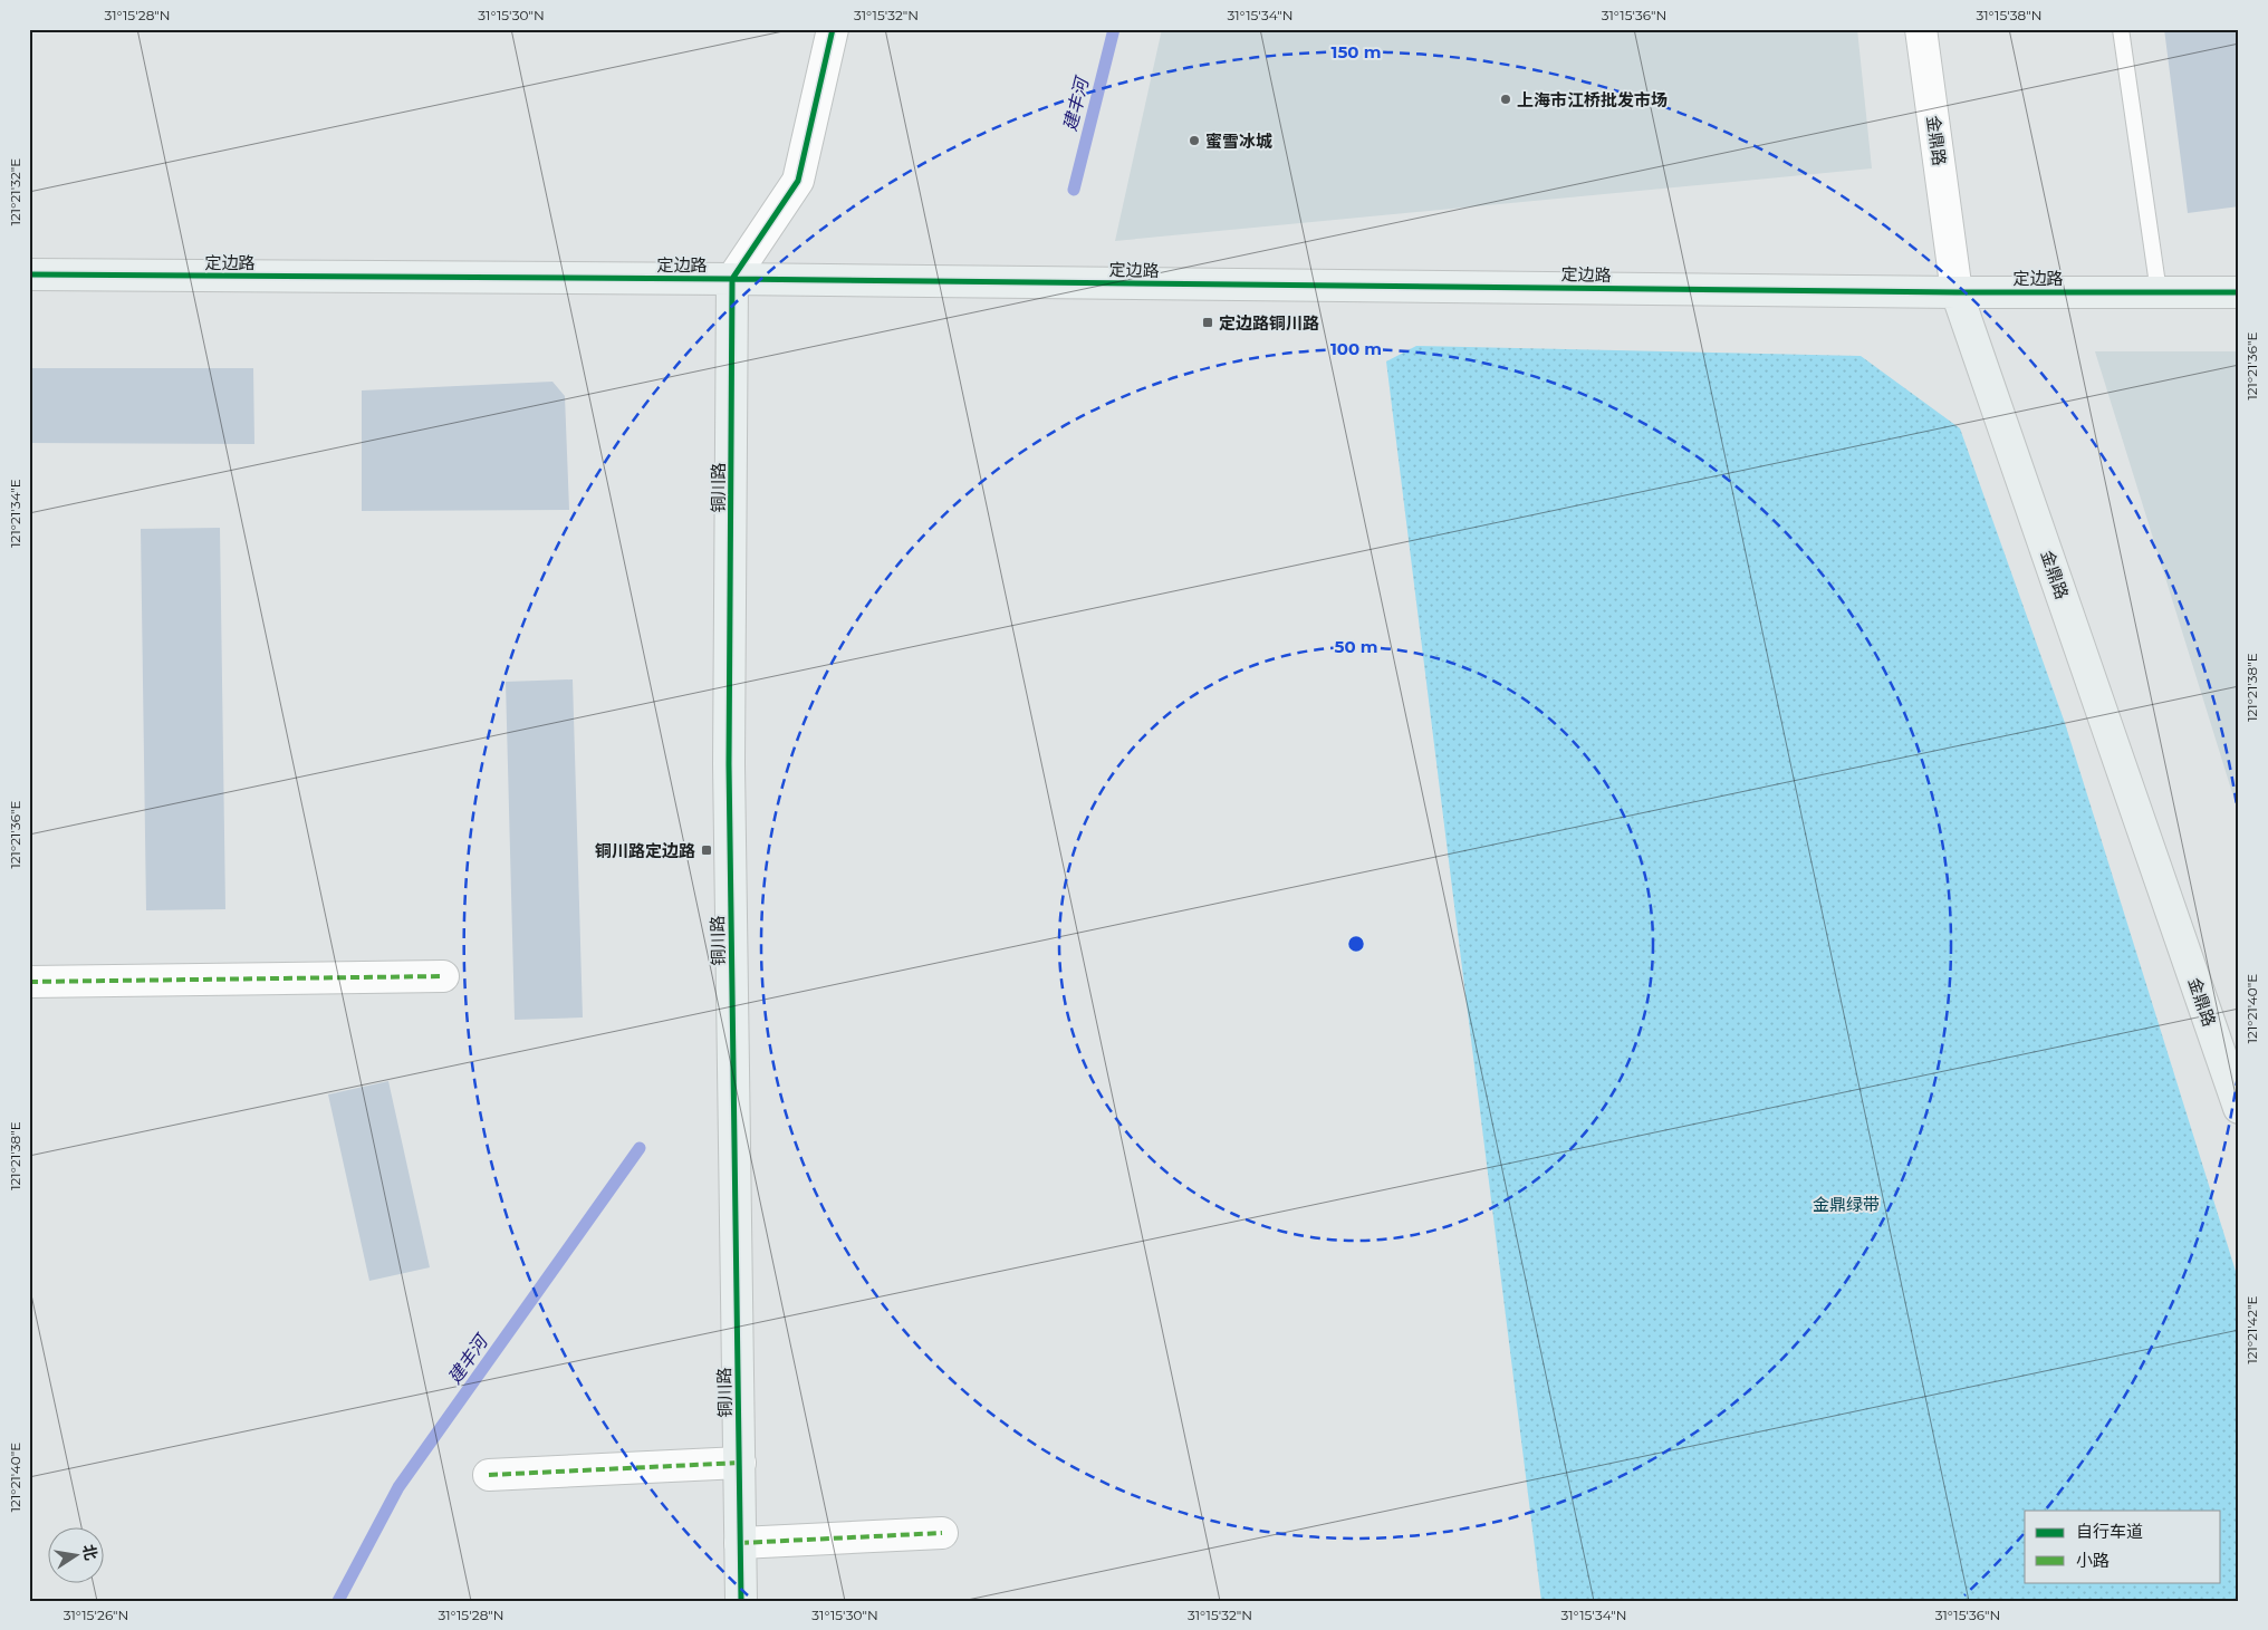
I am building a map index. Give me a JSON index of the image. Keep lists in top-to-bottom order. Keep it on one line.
{"streets":{"street":["金鼎路","定边路","铜川路"]},"crossings":[["金鼎路","定边路"],["定边路","铜川路"]],"water":["建丰河"],"parks":["金鼎绿带"],"places":{"other":["上海市江桥批发市场","蜜雪冰城"],"transit":["定边路铜川路","铜川路定边路"]},"legend":["自行车道","小路"],"north":"right","coordinates":["31°15'28\"N","31°15'30\"N","31°15'32\"N","31°15'34\"N","31°15'36\"N","31°15'38\"N","121°21'32\"E","121°21'36\"E","121°21'34\"E","121°21'38\"E","121°21'40\"E","121°21'42\"E","31°15'26\"N"],"rings":["150 m","100 m","50 m"]}
